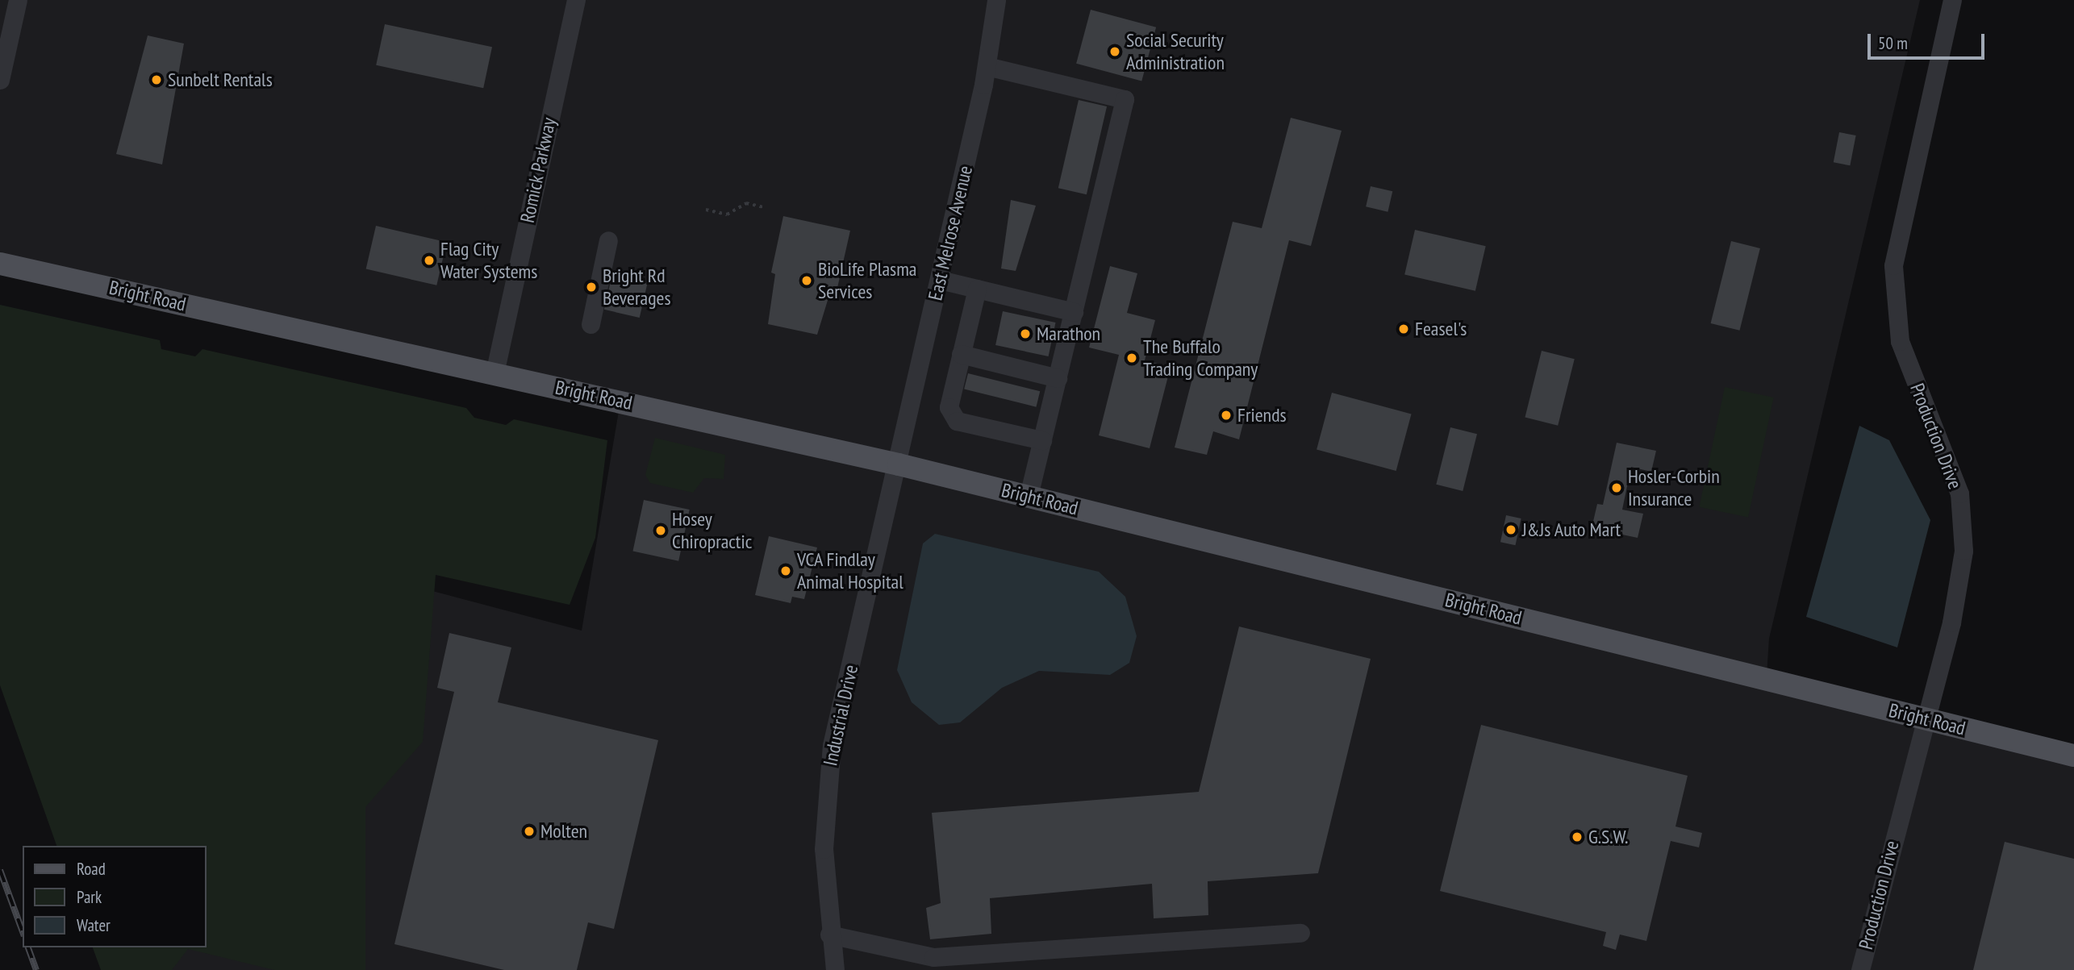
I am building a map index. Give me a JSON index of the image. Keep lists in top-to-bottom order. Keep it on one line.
{"streets":{"main road":["Bright Road"],"street":["Romick Parkway","East Melrose Avenue","Production Drive","Industrial Drive"]},"crossings":[["Romick Parkway","Bright Road"],["East Melrose Avenue","Bright Road"],["East Melrose Avenue","Industrial Drive"],["Bright Road","Production Drive"],["Bright Road","Industrial Drive"]],"places":["Social Security Administration","Sunbelt Rentals","Flag City Water Systems","BioLife Plasma Services","Bright Rd Beverages","Feasel's","Marathon","The Buffalo Trading Company","Friends","Hosler-Corbin Insurance","J&Js Auto Mart","Hosey Chiropractic","VCA Findlay Animal Hospital","Molten","G.S.W."],"legend":["Road","Park","Water"],"scale_bar":"50 m"}
